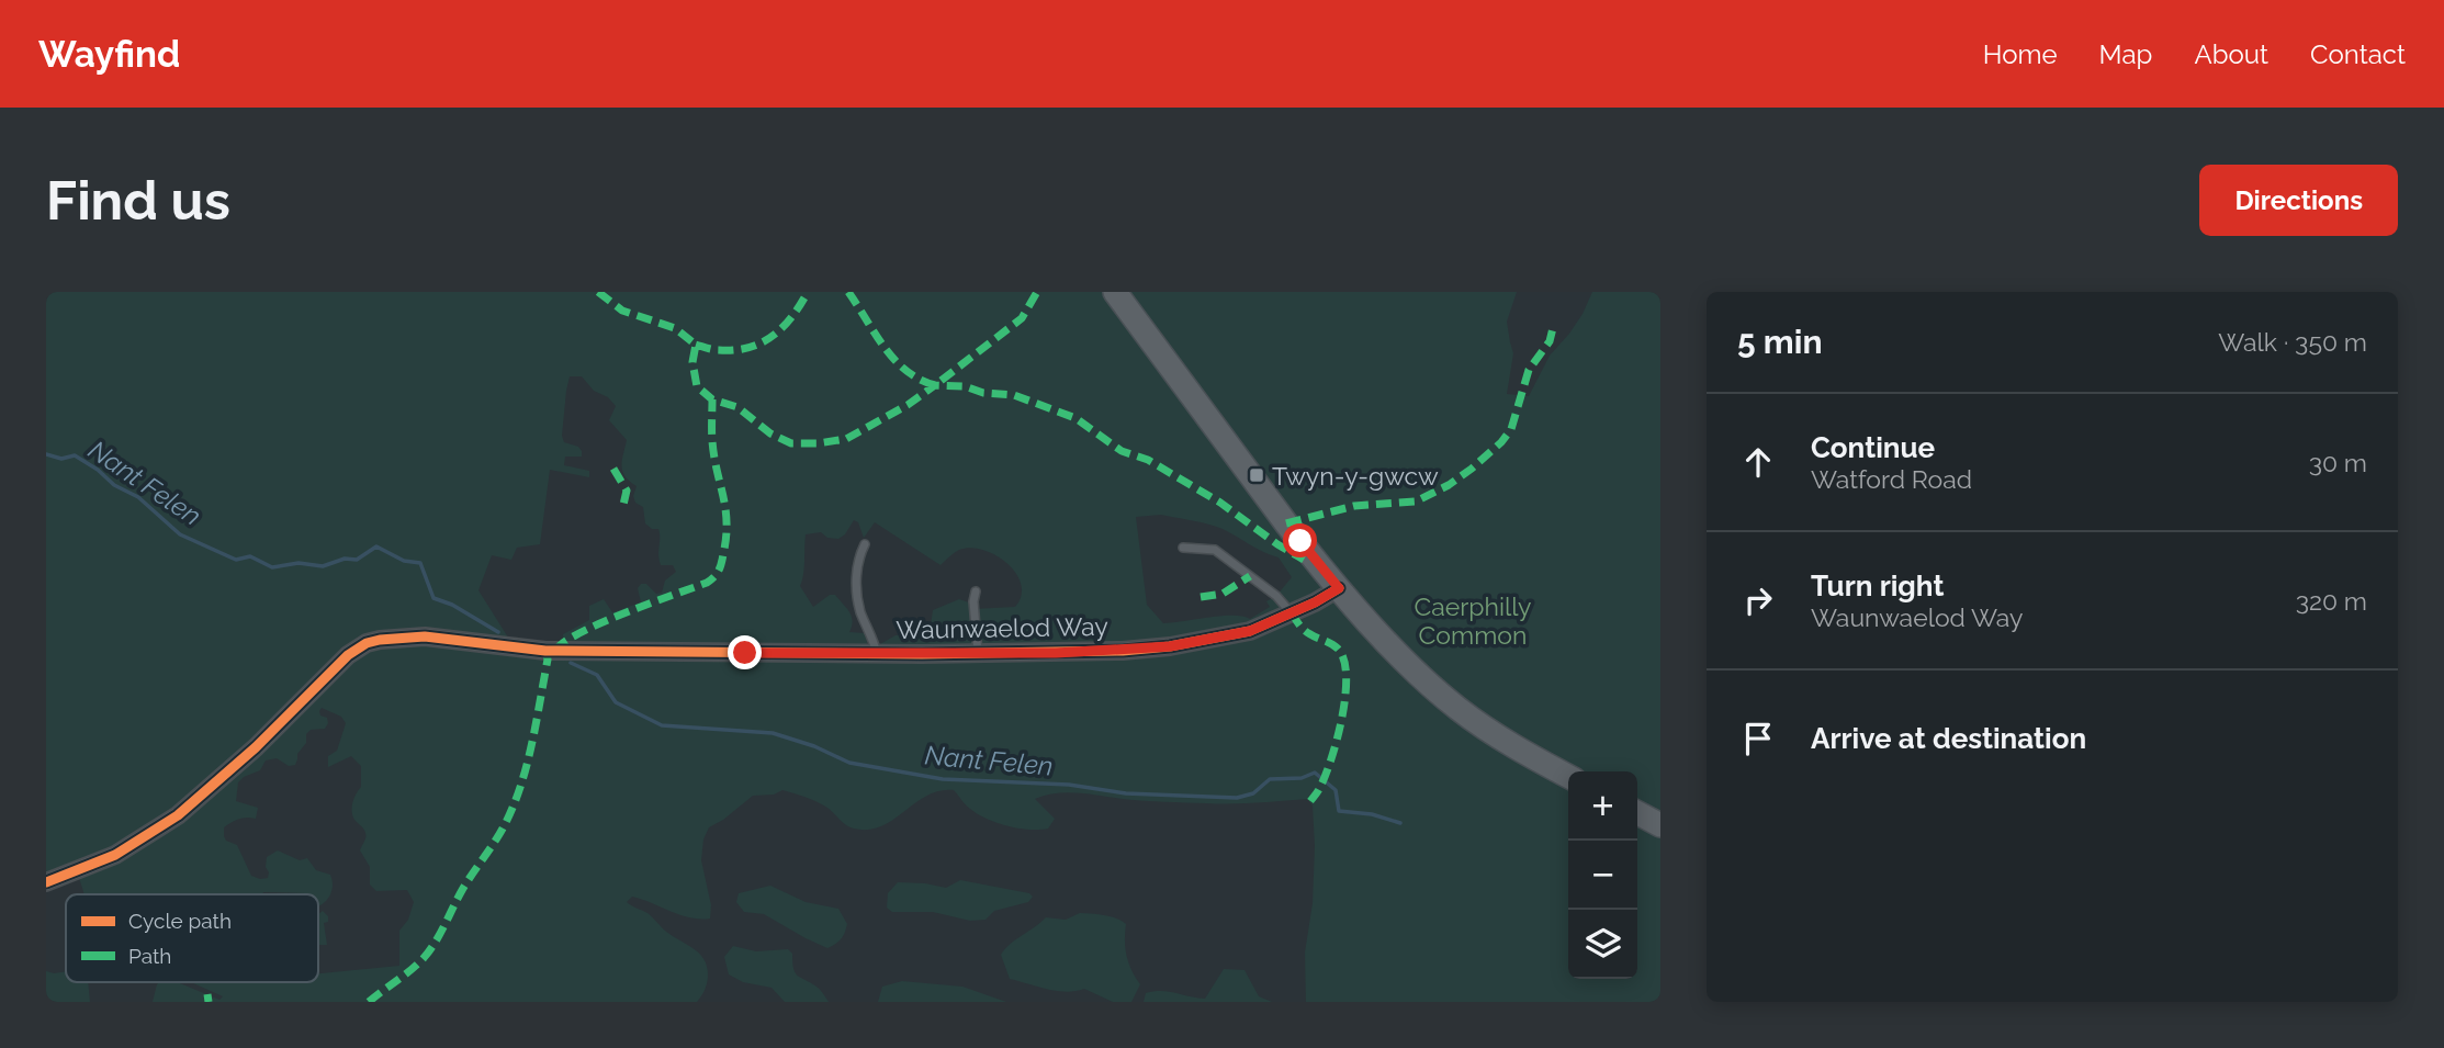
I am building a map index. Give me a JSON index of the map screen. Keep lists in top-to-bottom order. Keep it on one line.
{"streets":{"street":["Waunwaelod Way"]},"water":["Nant Felen"],"parks":["Caerphilly Common"],"places":{"transit":["Twyn-y-gwcw"]},"legend":["Cycle path","Path"],"page":{"header":"Wayfind","nav":["Home","Map","About","Contact"],"buttons":"Directions","title":"Find us","heading":["5 min","Walk · 350 m"],"list":[["Continue","Watford Road","30 m"],["Turn right","Waunwaelod Way","320 m"],"Arrive at destination"],"map_buttons":["+","−"]}}
